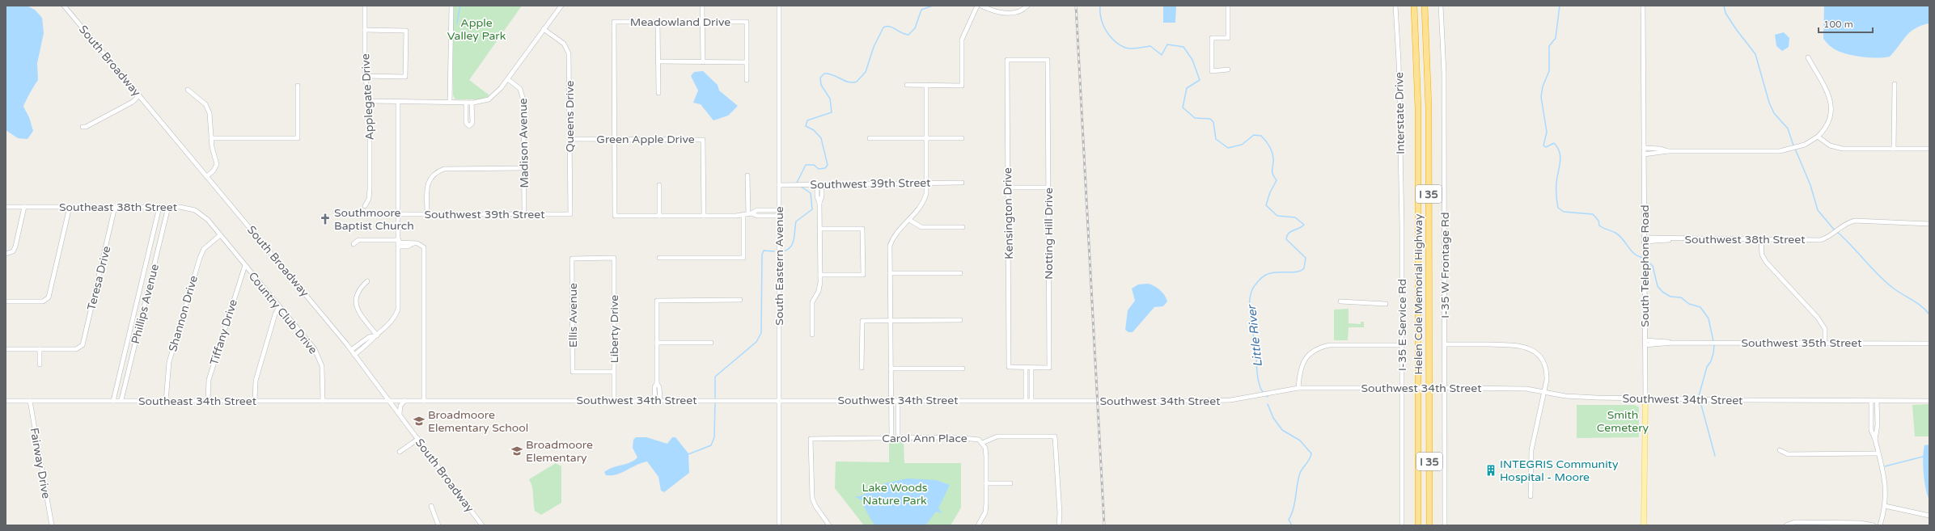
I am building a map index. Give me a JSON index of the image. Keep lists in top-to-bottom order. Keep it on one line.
{"streets":{"highway":["I 35","Helen Cole Memorial Highway"],"main road":["South Telephone Road"],"street":["Meadowland Drive","South Broadway","Applegate Drive","Interstate Drive","Queens Drive","Green Apple Drive","Madison Avenue","Southwest 39th Street","Southeast 38th Street","Kensington Drive","Notting Hill Drive","Southwest 38th Street","I-35 W Frontage Rd","South Eastern Avenue","Teresa Drive","Phillips Avenue","Country Club Drive","Shannon Drive","Ellis Avenue","I-35 E Service Rd","Liberty Drive","Tiffany Drive","Southwest 35th Street","Southwest 34th Street","Southeast 34th Street","Carol Ann Place","Fairway Drive"]},"crossings":[["Meadowland Drive","Green Apple Drive"],["South Broadway","Southwest 34th Street"],["South Broadway","Southeast 34th Street"],["Interstate Drive","I-35 E Service Rd"],["Queens Drive","Green Apple Drive"],["Queens Drive","Southwest 39th Street"],["Madison Avenue","Southwest 39th Street"],["Southwest 39th Street","South Eastern Avenue"],["Southeast 38th Street","Teresa Drive"],["Southeast 38th Street","Phillips Avenue"],["Southeast 38th Street","Country Club Drive"],["Southeast 38th Street","Shannon Drive"],["Kensington Drive","Notting Hill Drive"],["Southwest 38th Street","South Telephone Road"],["South Eastern Avenue","Southwest 34th Street"],["South Telephone Road","Southwest 35th Street"],["South Telephone Road","Southwest 34th Street"],["Phillips Avenue","Southeast 34th Street"],["Country Club Drive","Shannon Drive"],["Country Club Drive","Tiffany Drive"],["Country Club Drive","Southeast 34th Street"],["Shannon Drive","Southeast 34th Street"],["Ellis Avenue","Liberty Drive"],["Liberty Drive","Southwest 34th Street"],["Tiffany Drive","Southeast 34th Street"],["Southwest 34th Street","Southeast 34th Street"],["Southeast 34th Street","Fairway Drive"]],"water":["Little River"],"parks":["Apple Valley Park","Smith Cemetery","Lake Woods Nature Park"],"places":{"church":["Southmoore Baptist Church"],"school or university":["Broadmoore Elementary School","Broadmoore Elementary"],"building":["INTEGRIS Community Hospital - Moore"]},"scale_bar":"100 m"}
